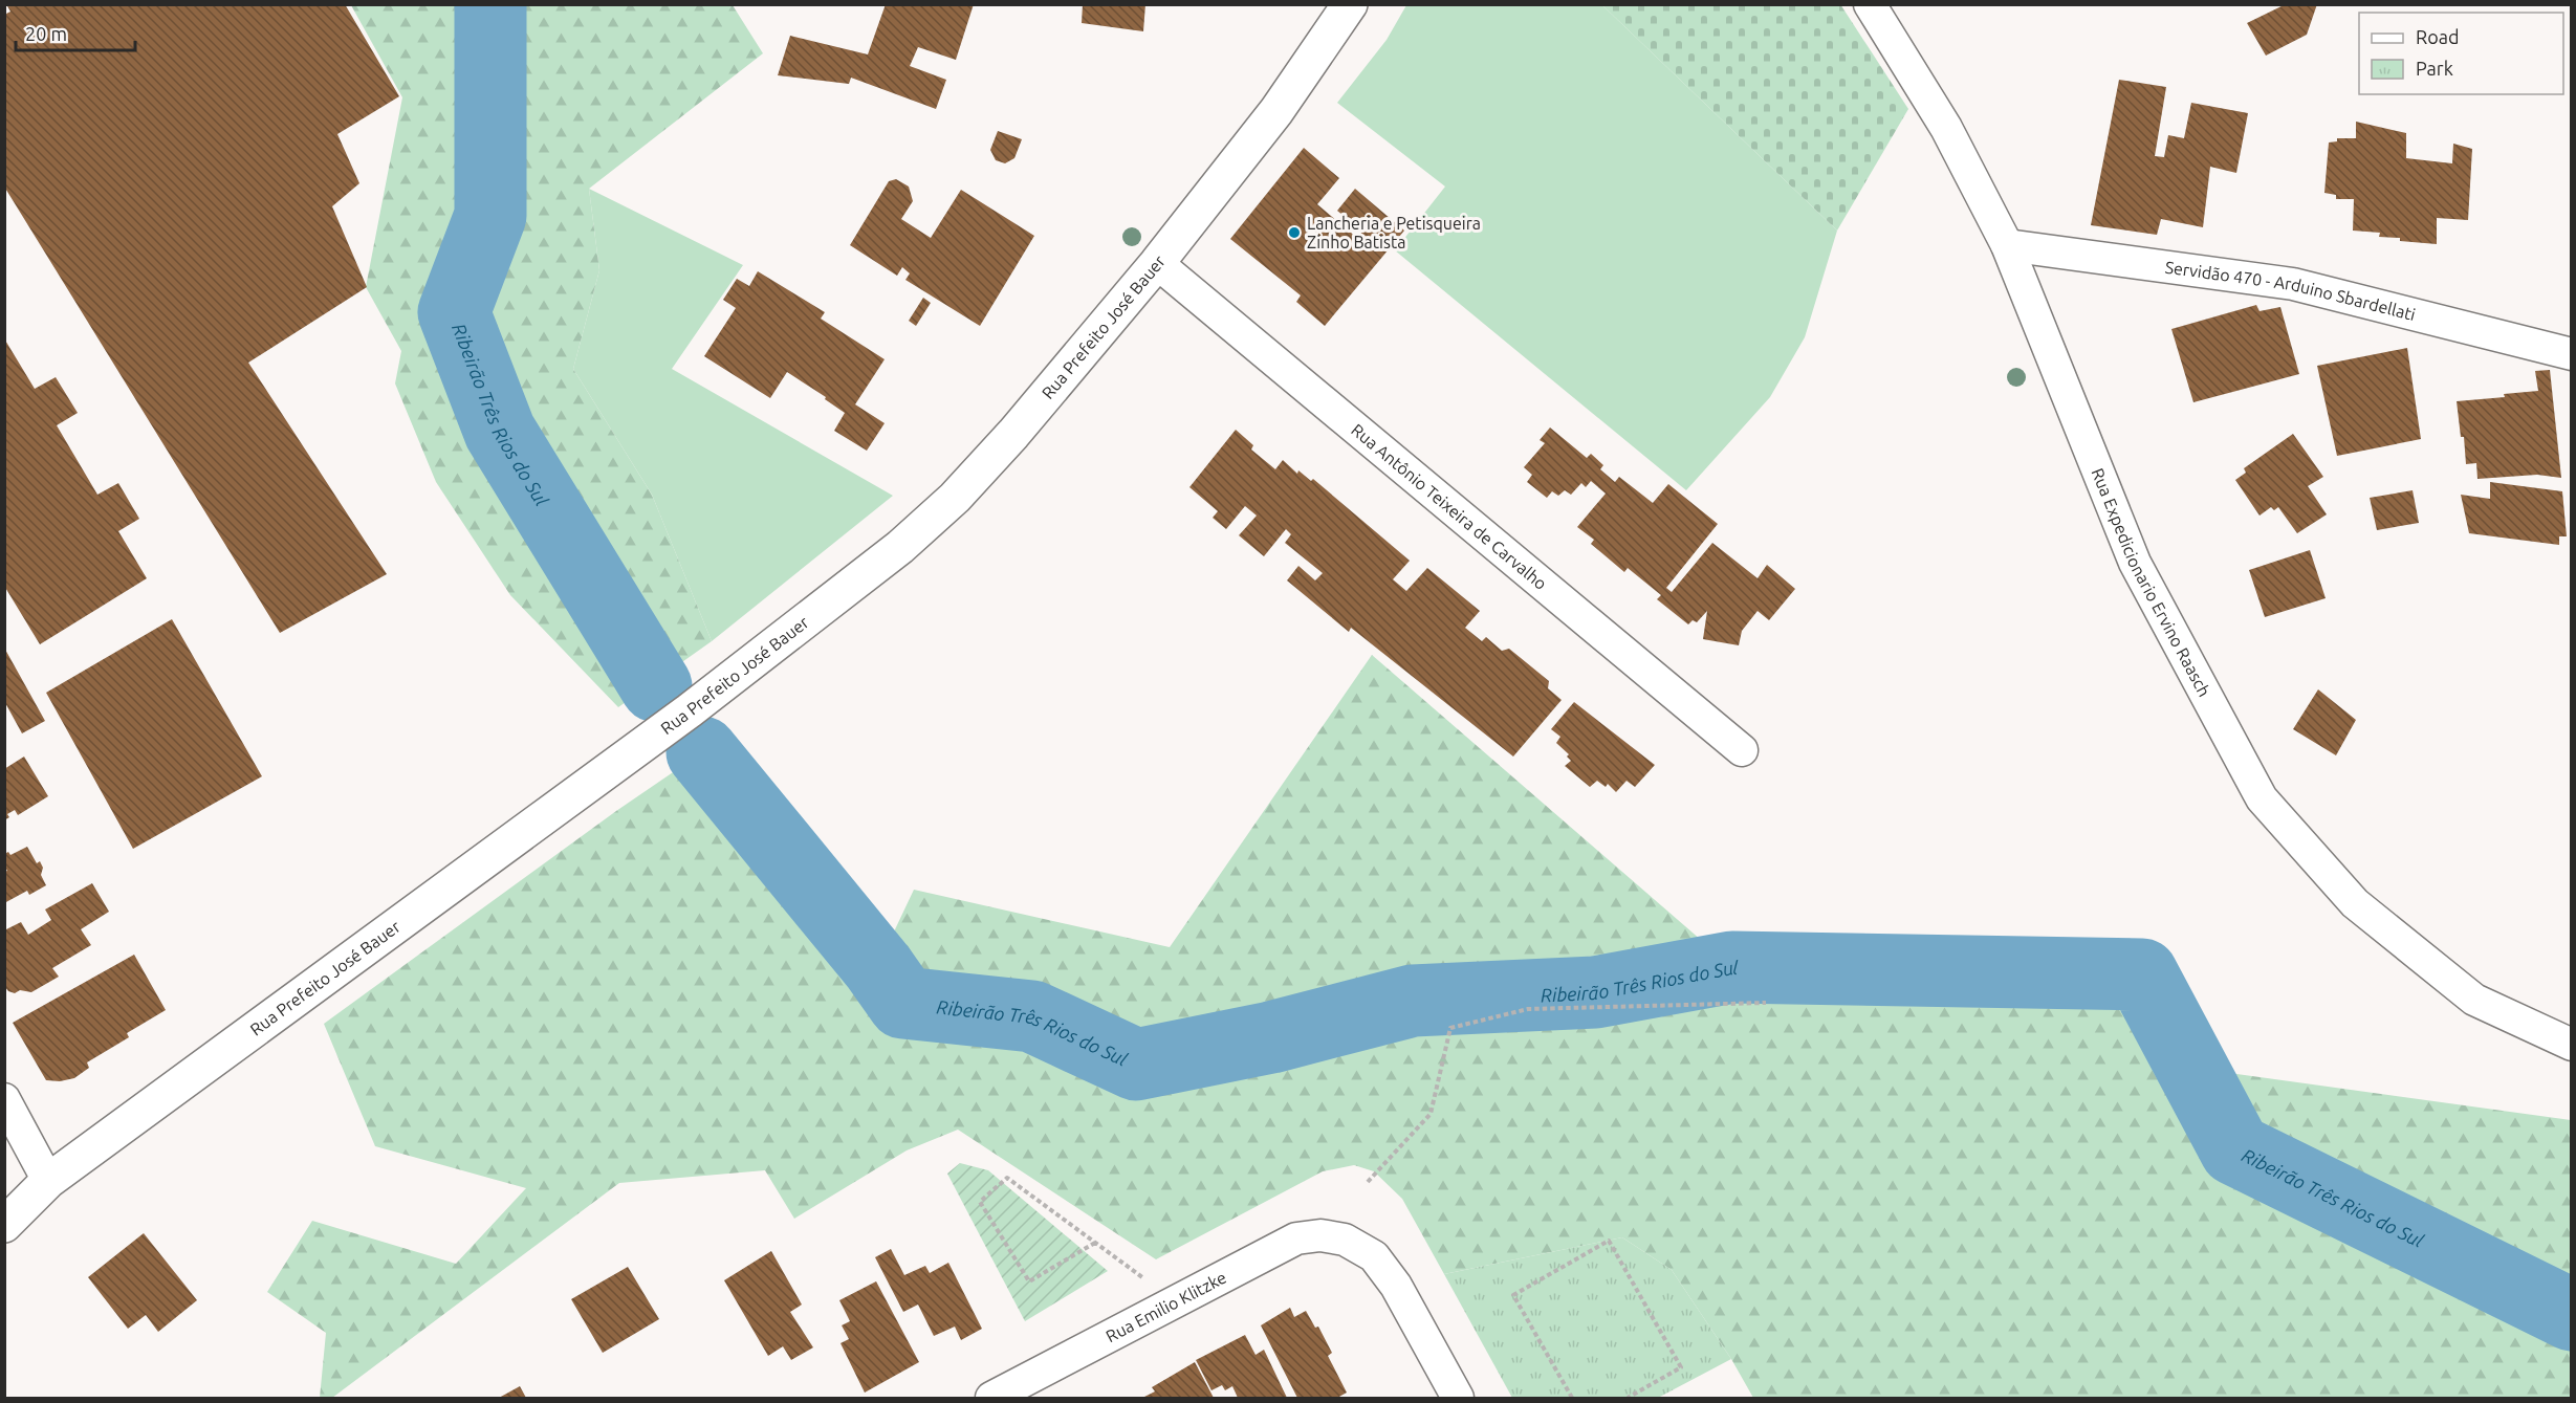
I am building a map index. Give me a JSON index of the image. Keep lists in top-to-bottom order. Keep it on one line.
{"streets":{"street":["Servidão 470 - Arduino Sbardellati","Rua Prefeito José Bauer","Rua Antônio Teixeira de Carvalho","Rua Expedicionario Ervino Raasch","Rua Emilio Klitzke"]},"crossings":[["Servidão 470 - Arduino Sbardellati","Rua Expedicionario Ervino Raasch"],["Rua Prefeito José Bauer","Rua Antônio Teixeira de Carvalho"]],"water":["Ribeirão Três Rios do Sul"],"places":["Lancheria e Petisqueira Zinho Batista"],"legend":["Road","Park"],"scale_bar":"20 m"}
